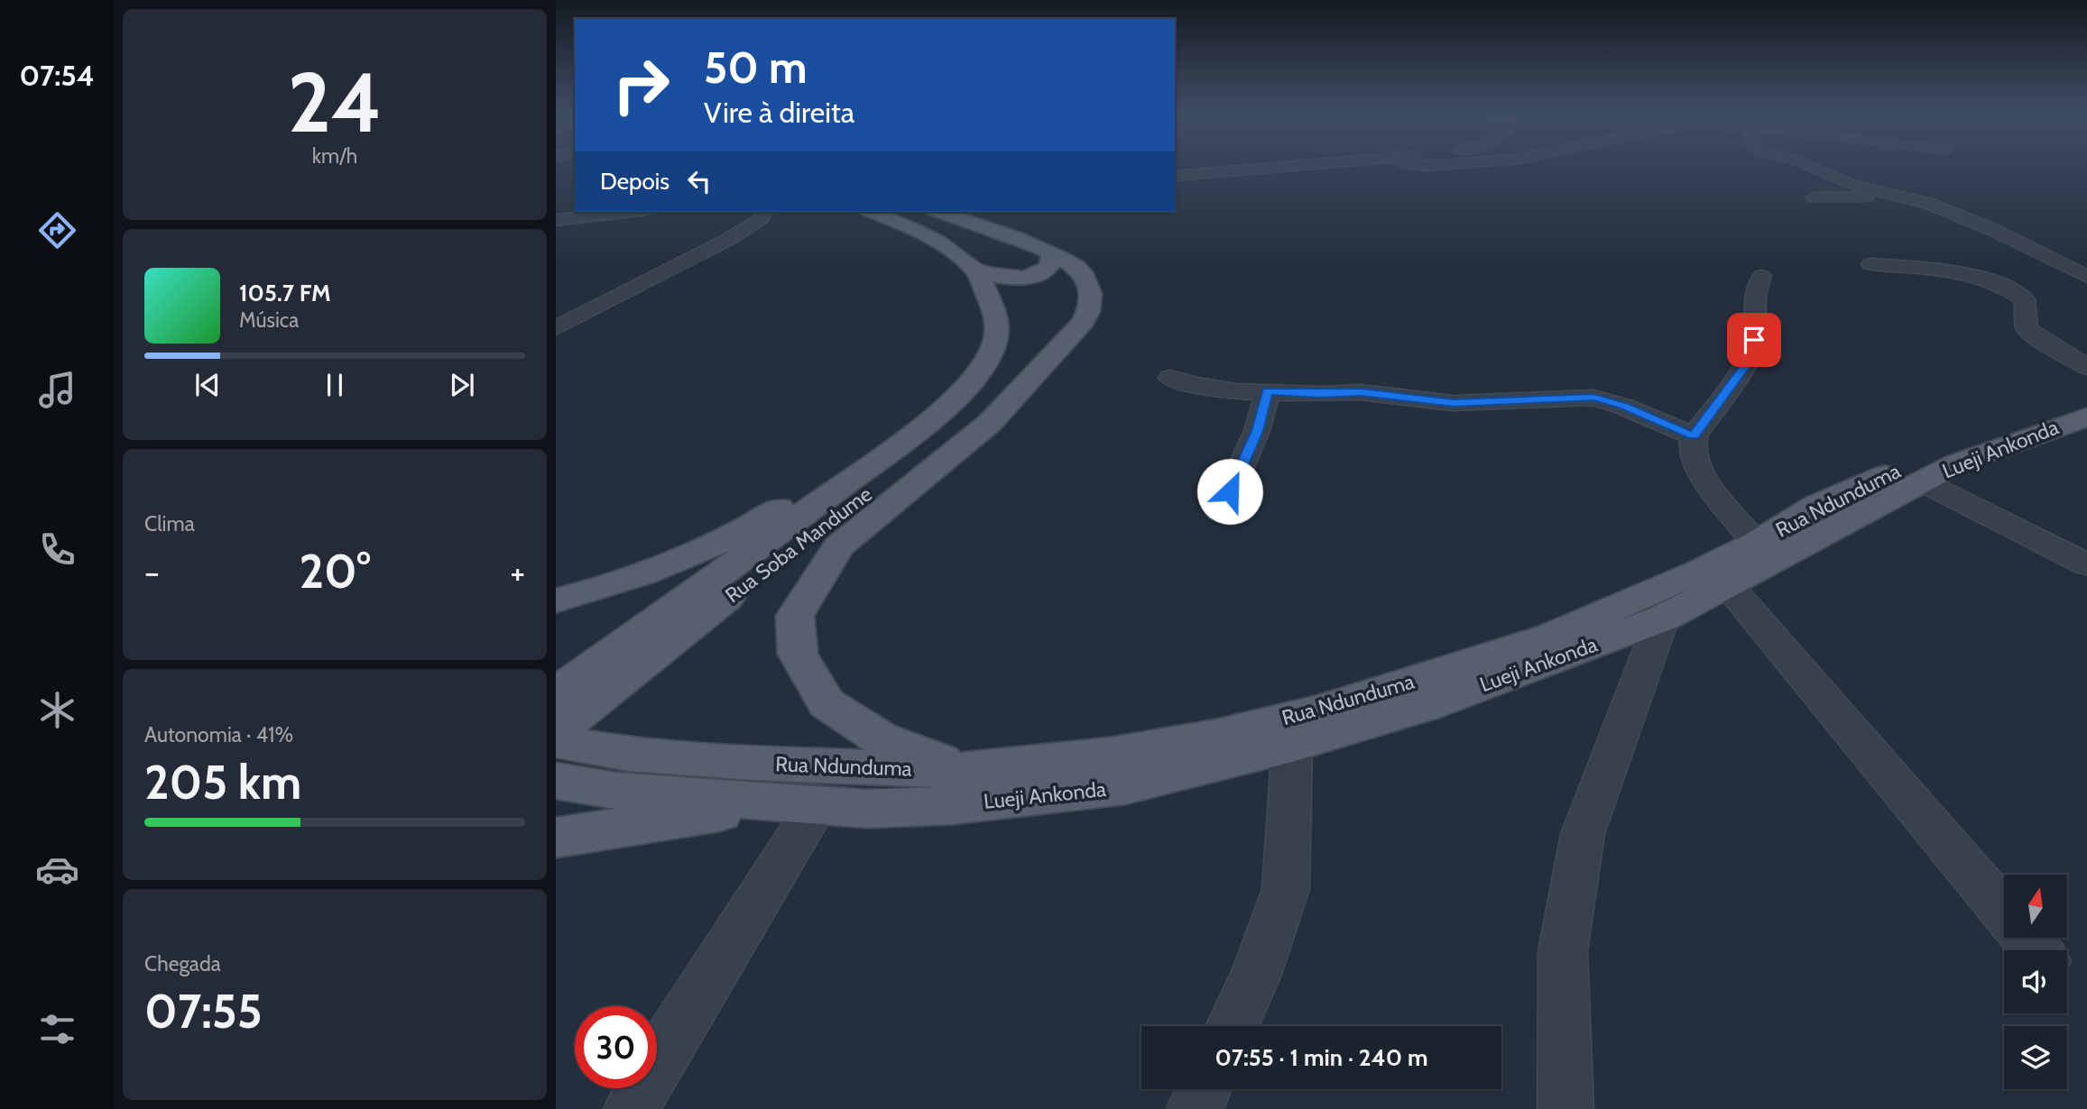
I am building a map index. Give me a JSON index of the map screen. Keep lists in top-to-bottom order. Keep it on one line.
{"streets":{"main road":["Lueji Ankonda","Rua Ndunduma","Rua Soba Mandume"]},"crossings":[["Lueji Ankonda","Rua Ndunduma"],["Rua Ndunduma","Rua Soba Mandume"]],"north":"top","page":{"tabs":"07:54","tile":[["24","km/h"],"Clima",["Autonomia · 41%","205 km"],["Chegada","07:55"]],"turn":["50 m","Vire à direita"],"then":"Depois","song":["105.7 FM","Música"],"heat":["−","20°","+"],"limit":"30","trip":"07:55 · 1 min · 240 m"}}
